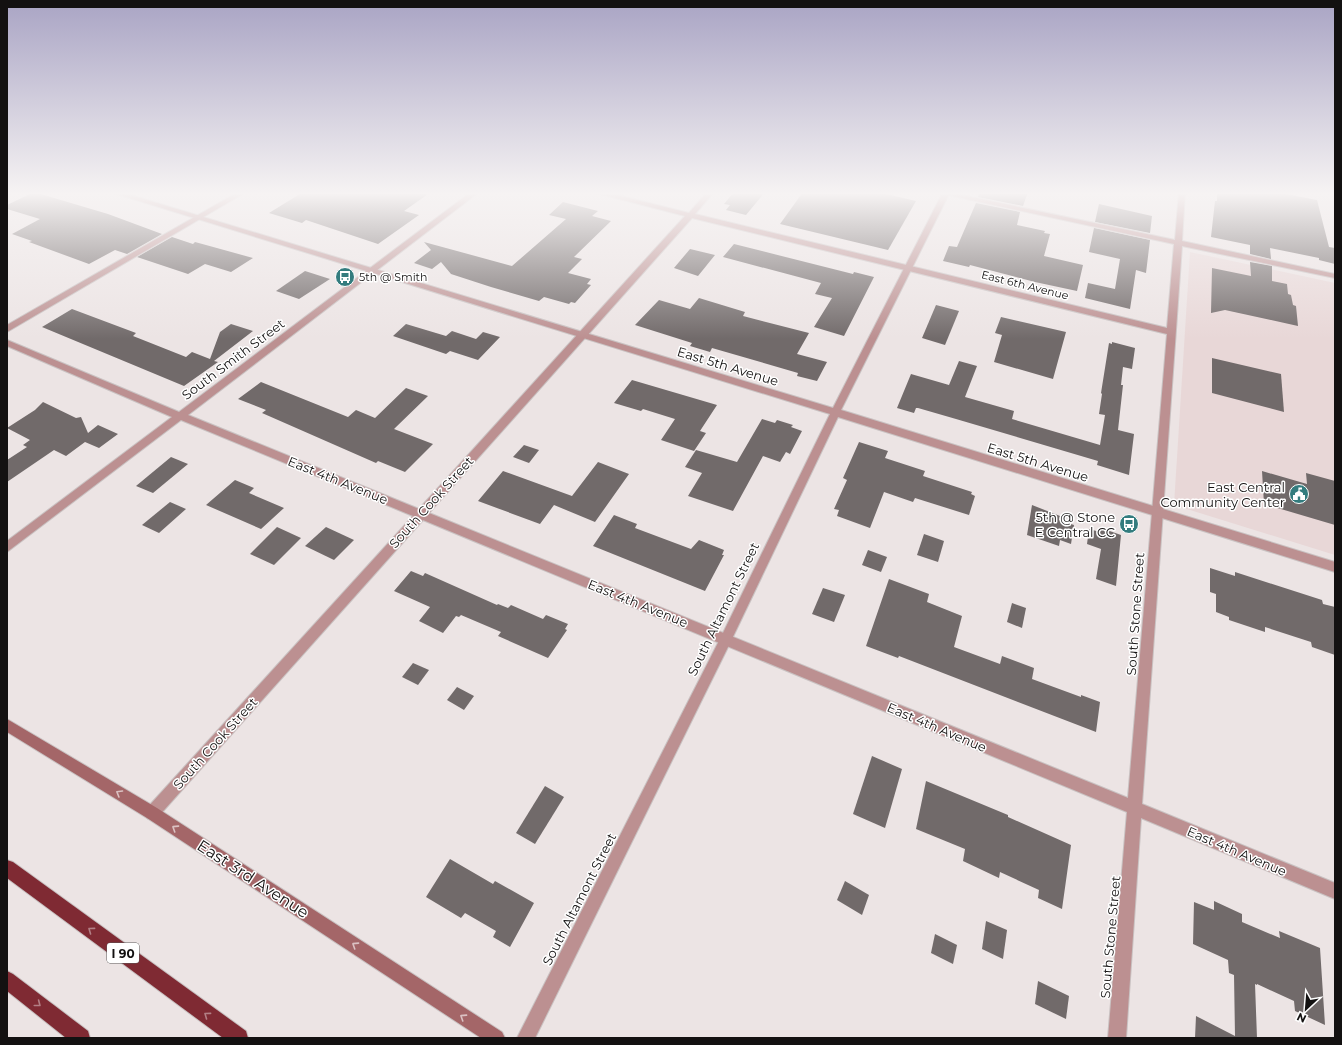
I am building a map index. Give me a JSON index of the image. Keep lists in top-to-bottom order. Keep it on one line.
{"streets":{"highway":["I 90"],"main road":["East 3rd Avenue"],"street":["East 6th Avenue","South Smith Street","East 5th Avenue","East 4th Avenue","South Cook Street","South Altamont Street","South Stone Street"]},"crossings":[["East 6th Avenue","South Altamont Street"],["East 6th Avenue","South Stone Street"],["South Smith Street","East 5th Avenue"],["South Smith Street","East 4th Avenue"],["East 5th Avenue","South Cook Street"],["East 5th Avenue","South Altamont Street"],["East 5th Avenue","South Stone Street"],["East 4th Avenue","South Cook Street"],["East 4th Avenue","South Altamont Street"],["East 4th Avenue","South Stone Street"],["South Cook Street","East 3rd Avenue"]],"one_way":["East 3rd Avenue"],"places":{"bus stop":["5th @ Smith","5th @ Stone E Central CC"],"public building":["East Central Community Center"]},"north":"bottom left"}
